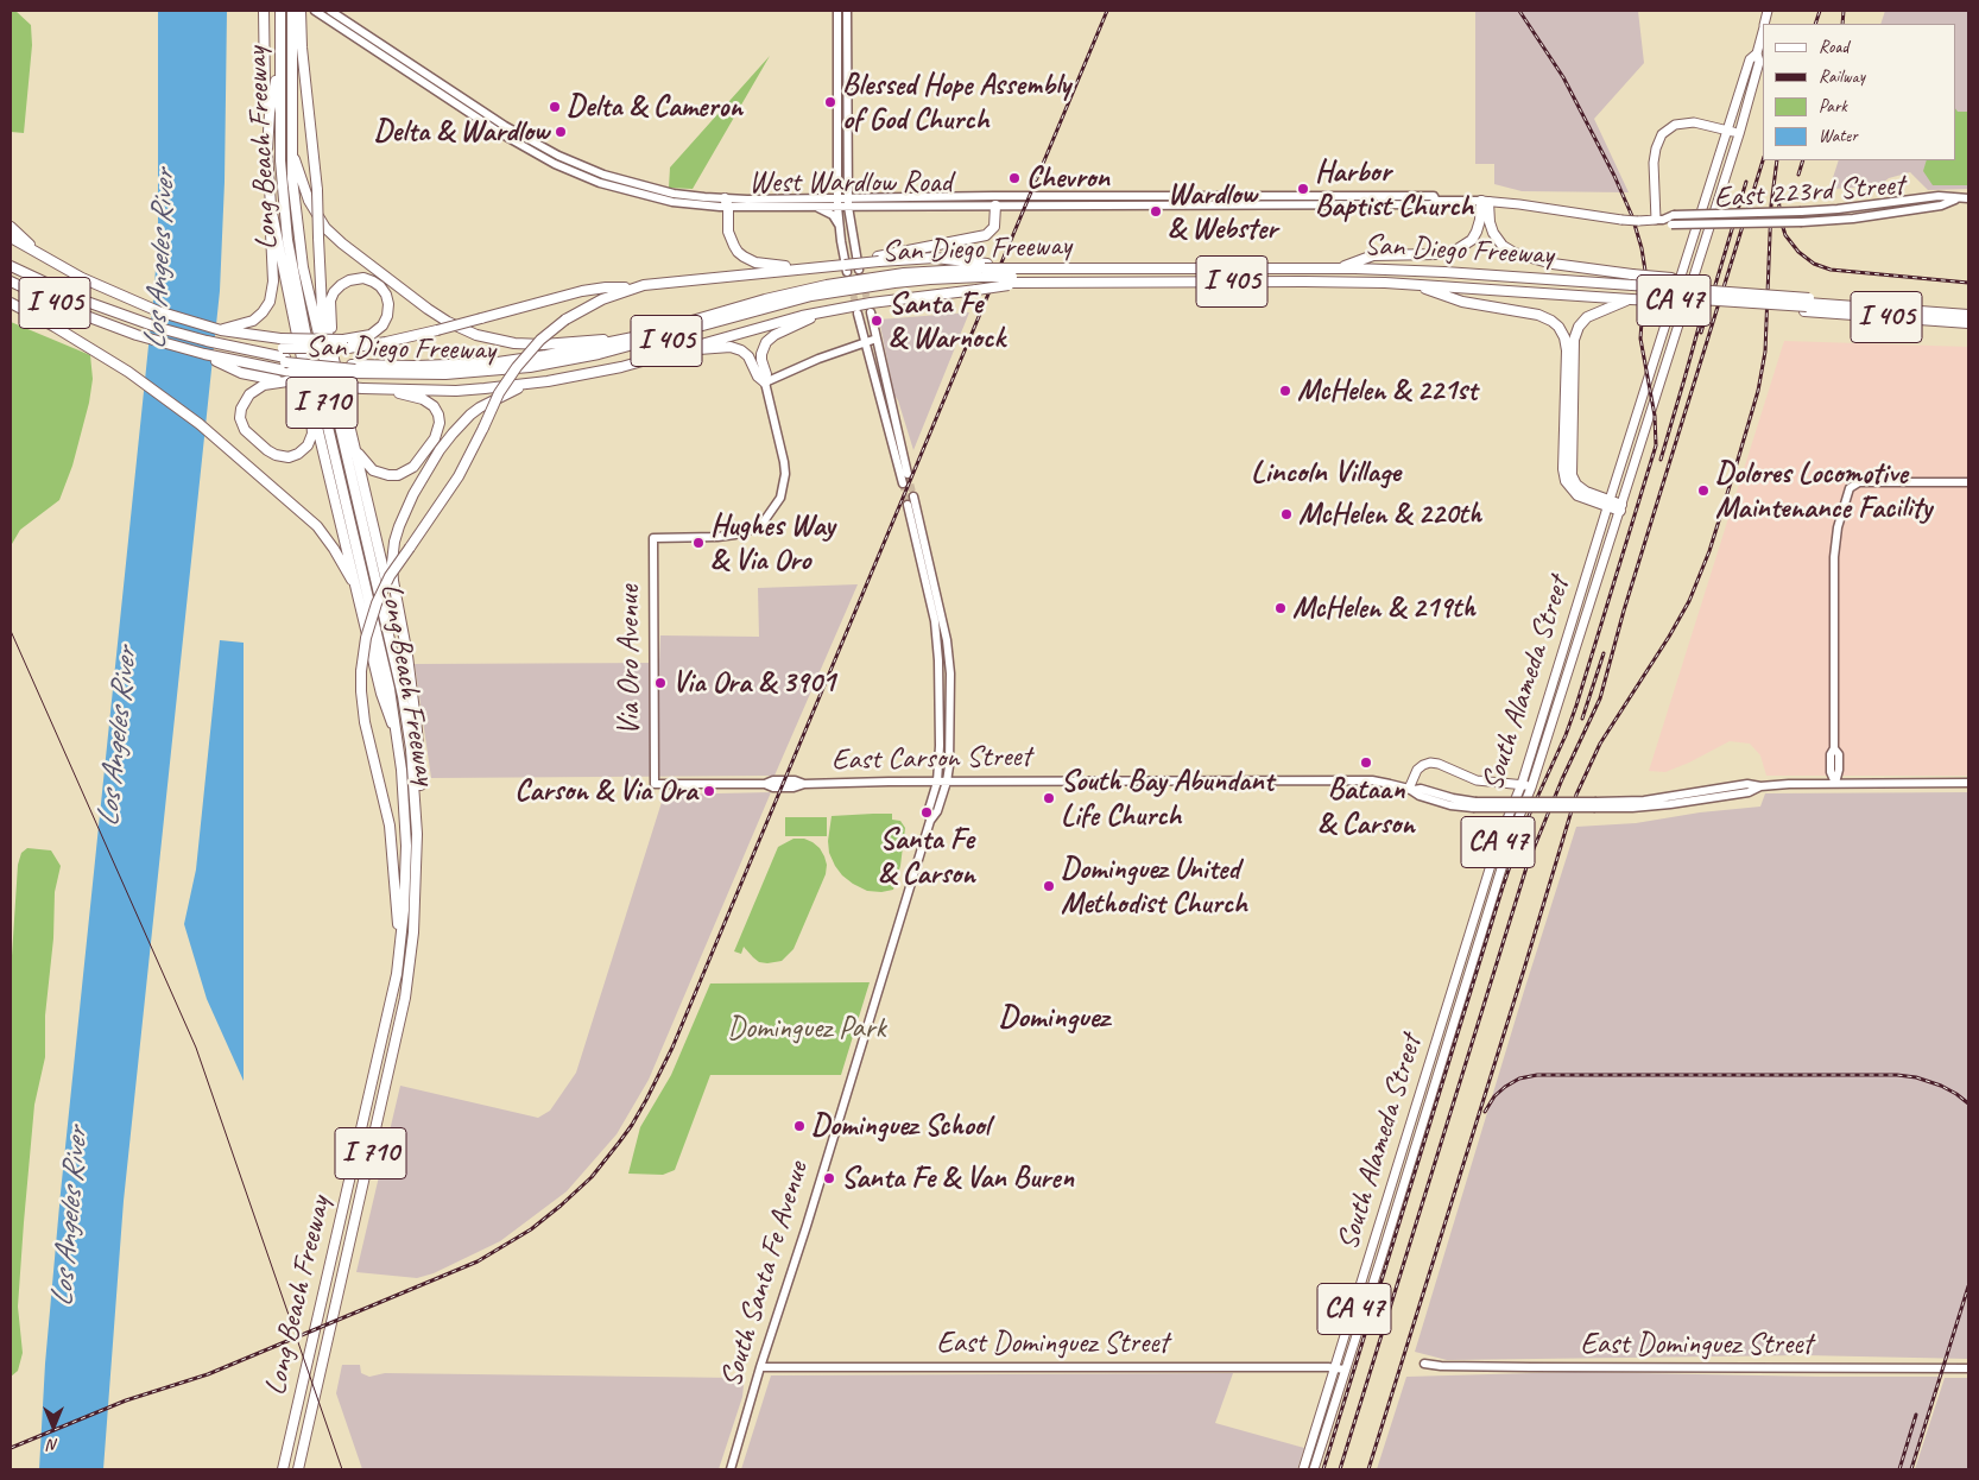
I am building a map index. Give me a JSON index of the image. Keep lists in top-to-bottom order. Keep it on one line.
{"streets":{"highway":["Long Beach Freeway","San Diego Freeway","I 405","I 710"],"main road":["West Wardlow Road","East 223rd Street","CA 47","Via Oro Avenue","South Alameda Street","East Carson Street","South Santa Fe Avenue","East Dominguez Street"]},"crossings":[["West Wardlow Road","East 223rd Street"],["Via Oro Avenue","East Carson Street"],["South Alameda Street","East Dominguez Street"],["East Carson Street","South Santa Fe Avenue"],["South Santa Fe Avenue","East Dominguez Street"]],"districts":["Lincoln Village","Dominguez"],"water":["Los Angeles River"],"parks":["Dominguez Park"],"places":["Blessed Hope Assembly of God Church","Delta & Cameron","Delta & Wardlow","Chevron","Harbor Baptist Church","Wardlow & Webster","Santa Fe & Warnock","McHelen & 221st","Dolores Locomotive Maintenance Facility","McHelen & 220th","Hughes Way & Via Oro","McHelen & 219th","Via Ora & 3901","Bataan & Carson","Carson & Via Ora","South Bay Abundant Life Church","Santa Fe & Carson","Dominguez United Methodist Church","Dominguez School","Santa Fe & Van Buren"],"legend":["Road","Railway","Park","Water"],"north":"bottom"}
